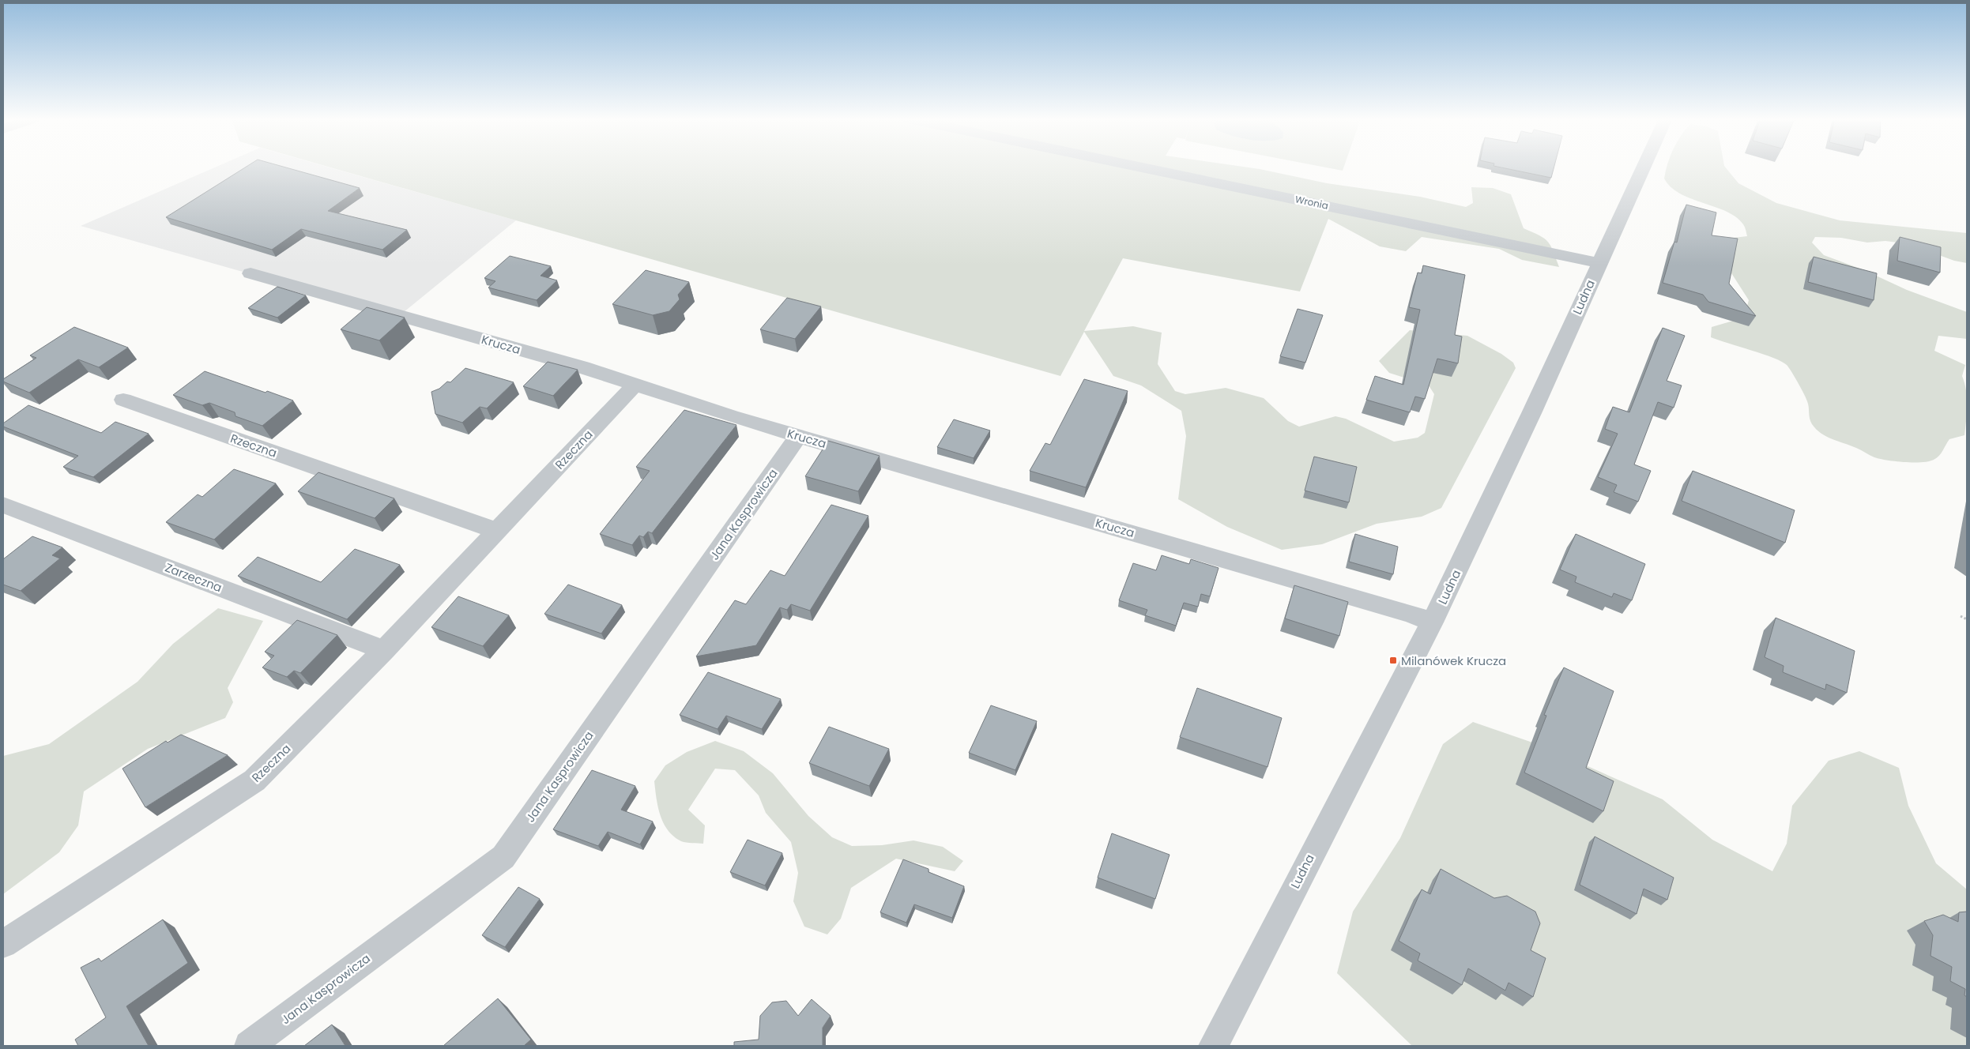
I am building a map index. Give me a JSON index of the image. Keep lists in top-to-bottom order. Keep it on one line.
{"streets":{"street":["Wronia","Ludna","Krucza","Rzeczna","Jana Kasprowicza","Zarzeczna"]},"crossings":[["Wronia","Ludna"],["Ludna","Krucza"],["Krucza","Rzeczna"],["Krucza","Jana Kasprowicza"],["Rzeczna","Zarzeczna"]],"places":{"transit":["Milanówek Krucza"]}}
